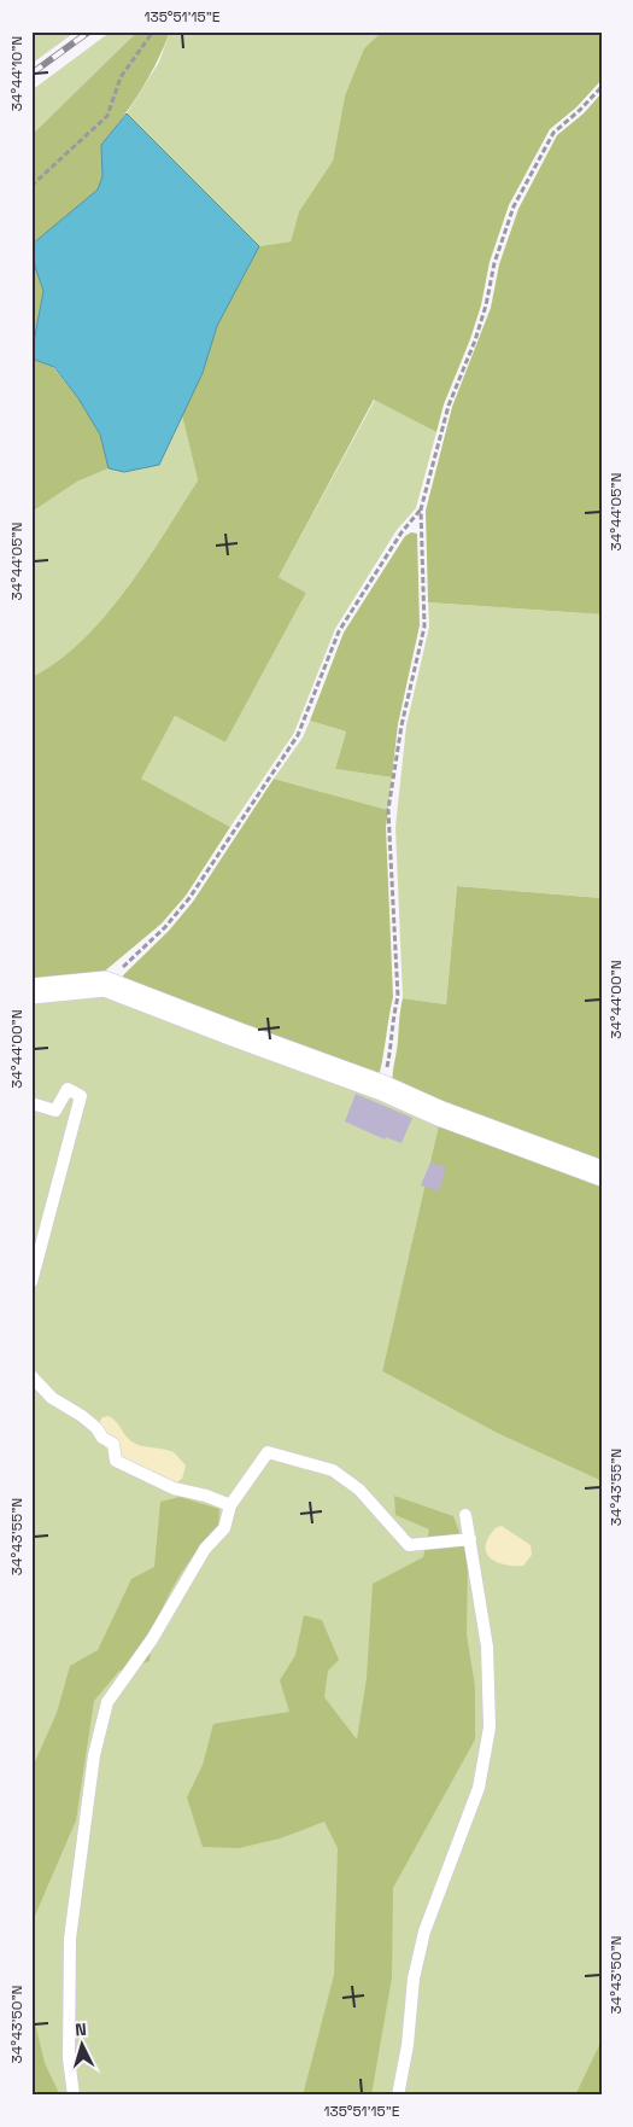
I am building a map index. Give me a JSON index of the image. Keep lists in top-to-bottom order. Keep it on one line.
{"north":"top","coordinates":["135°51'15\"E","34°44'10\"N","34°44'05\"N","34°44'00\"N","34°43'55\"N","34°43'50\"N"]}
